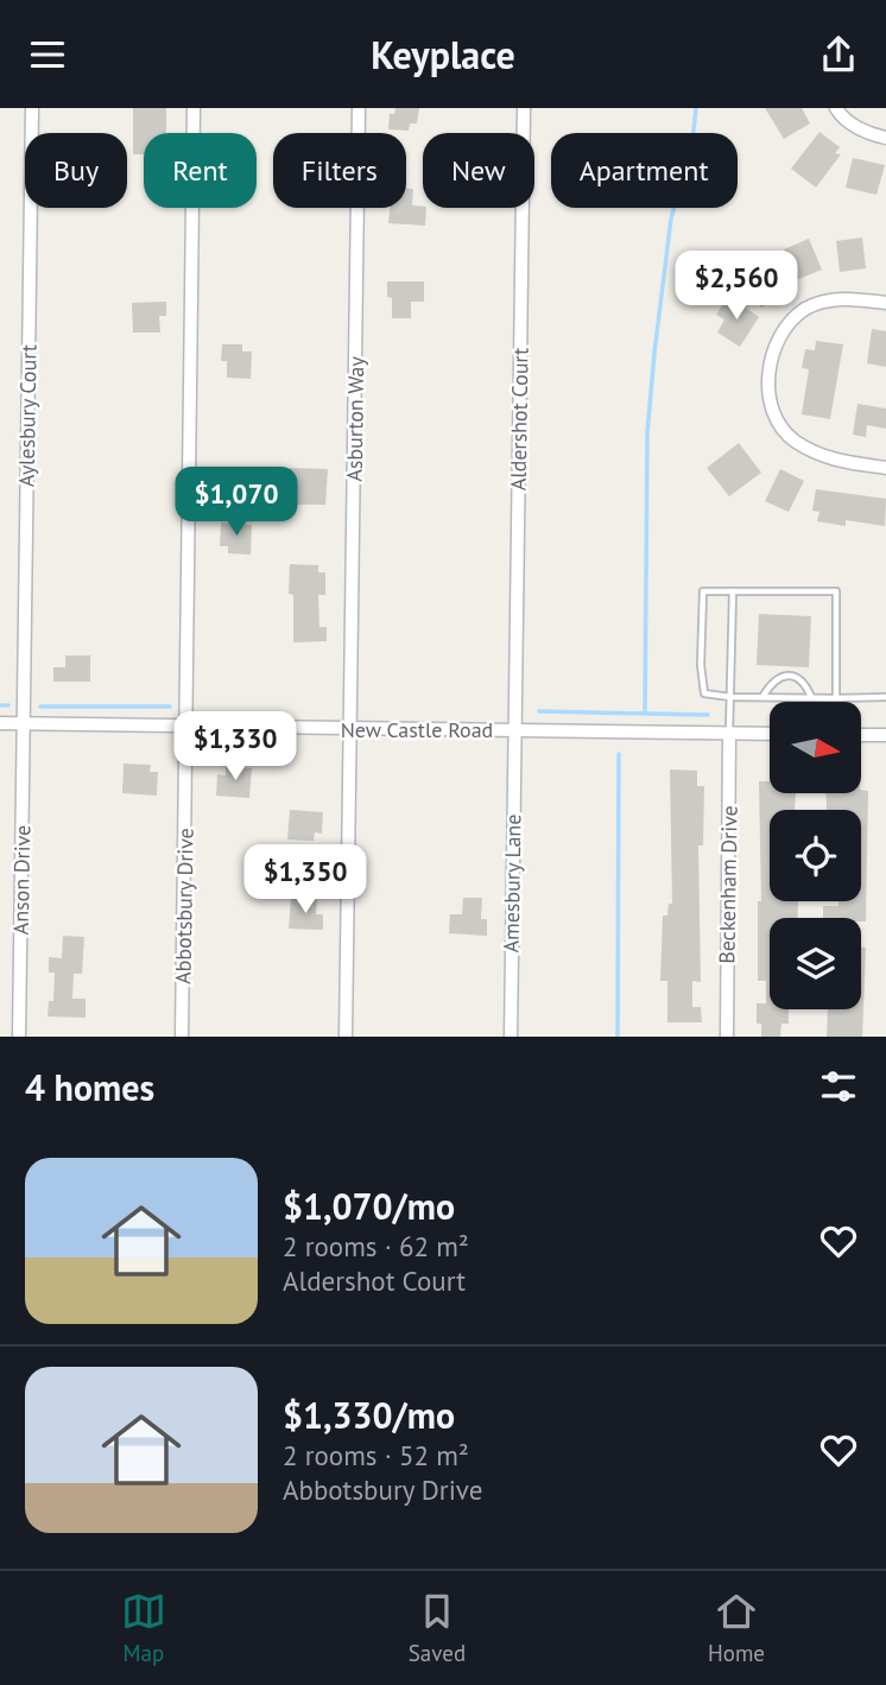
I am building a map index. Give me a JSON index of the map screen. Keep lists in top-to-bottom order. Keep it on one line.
{"streets":{"street":["Aylesbury Court","Asburton Way","Aldershot Court","New Castle Road","Anson Drive","Amesbury Lane","Beckenham Drive","Abbotsbury Drive"]},"crossings":[["Aylesbury Court","New Castle Road"],["Aylesbury Court","Anson Drive"],["Asburton Way","New Castle Road"],["Aldershot Court","New Castle Road"],["Aldershot Court","Amesbury Lane"],["New Castle Road","Anson Drive"],["New Castle Road","Amesbury Lane"],["New Castle Road","Beckenham Drive"],["New Castle Road","Abbotsbury Drive"]],"north":"right","page":{"header":"Keyplace","chip":["Buy","Rent","Filters","New","Apartment"],"price":["$2,560","$1,070","$1,330","$1,350"],"heading":"4 homes","list":[{"name":"$1,070/mo","note":"2 rooms · 62 m² · Aldershot Court"},{"name":"$1,330/mo","note":"2 rooms · 52 m² · Abbotsbury Drive"}],"tabs":["Map","Saved","Home"]}}
